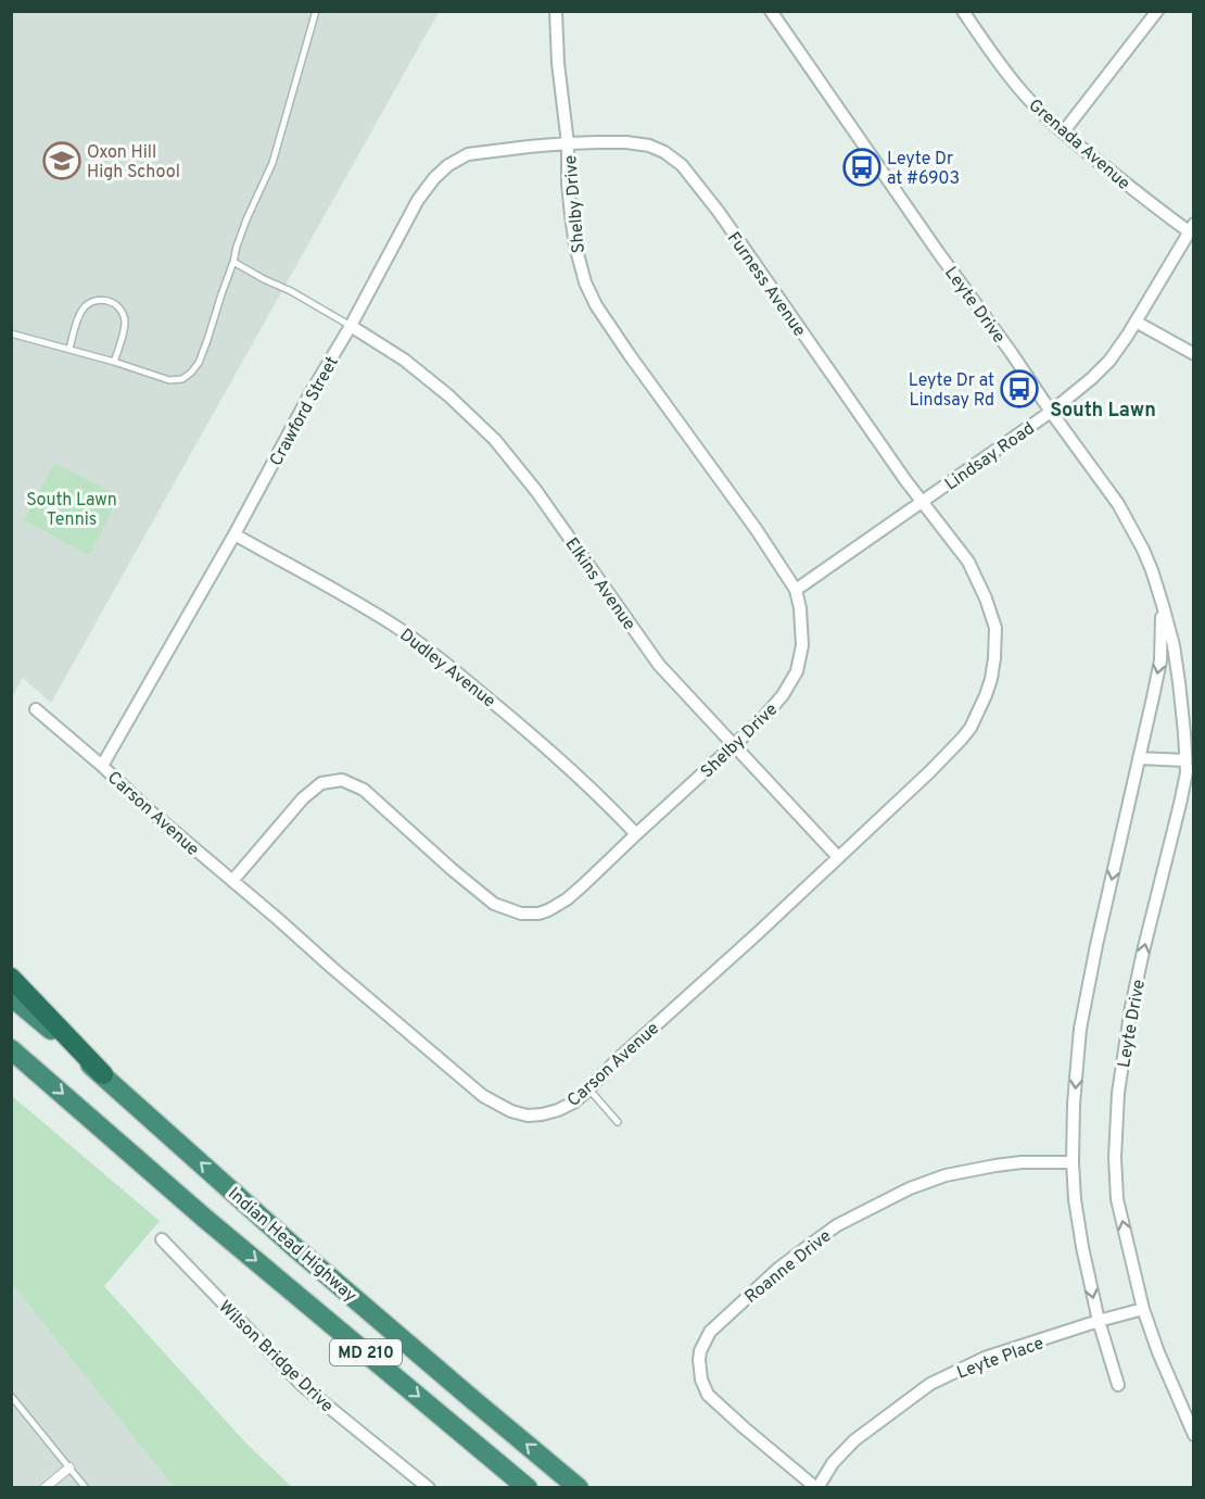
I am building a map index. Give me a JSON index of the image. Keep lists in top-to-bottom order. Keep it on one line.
{"streets":{"highway":["Indian Head Highway","MD 210"],"street":["Grenada Avenue","Shelby Drive","Furness Avenue","Leyte Drive","Crawford Street","Lindsay Road","Elkins Avenue","Dudley Avenue","Carson Avenue","Roanne Drive","Wilson Bridge Drive","Leyte Place"]},"crossings":[["Grenada Avenue","Lindsay Road"],["Shelby Drive","Furness Avenue"],["Shelby Drive","Crawford Street"],["Shelby Drive","Lindsay Road"],["Shelby Drive","Elkins Avenue"],["Shelby Drive","Dudley Avenue"],["Shelby Drive","Carson Avenue"],["Furness Avenue","Crawford Street"],["Furness Avenue","Lindsay Road"],["Furness Avenue","Carson Avenue"],["Leyte Drive","Lindsay Road"],["Leyte Drive","Roanne Drive"],["Leyte Drive","Leyte Place"],["Crawford Street","Elkins Avenue"],["Crawford Street","Dudley Avenue"],["Crawford Street","Carson Avenue"],["Lindsay Road","Carson Avenue"],["Elkins Avenue","Carson Avenue"],["Roanne Drive","Leyte Place"]],"districts":["South Lawn"],"parks":["South Lawn Tennis"],"places":{"school or university":["Oxon Hill High School"],"bus stop":["Leyte Dr at #6903","Leyte Dr at Lindsay Rd"]}}
